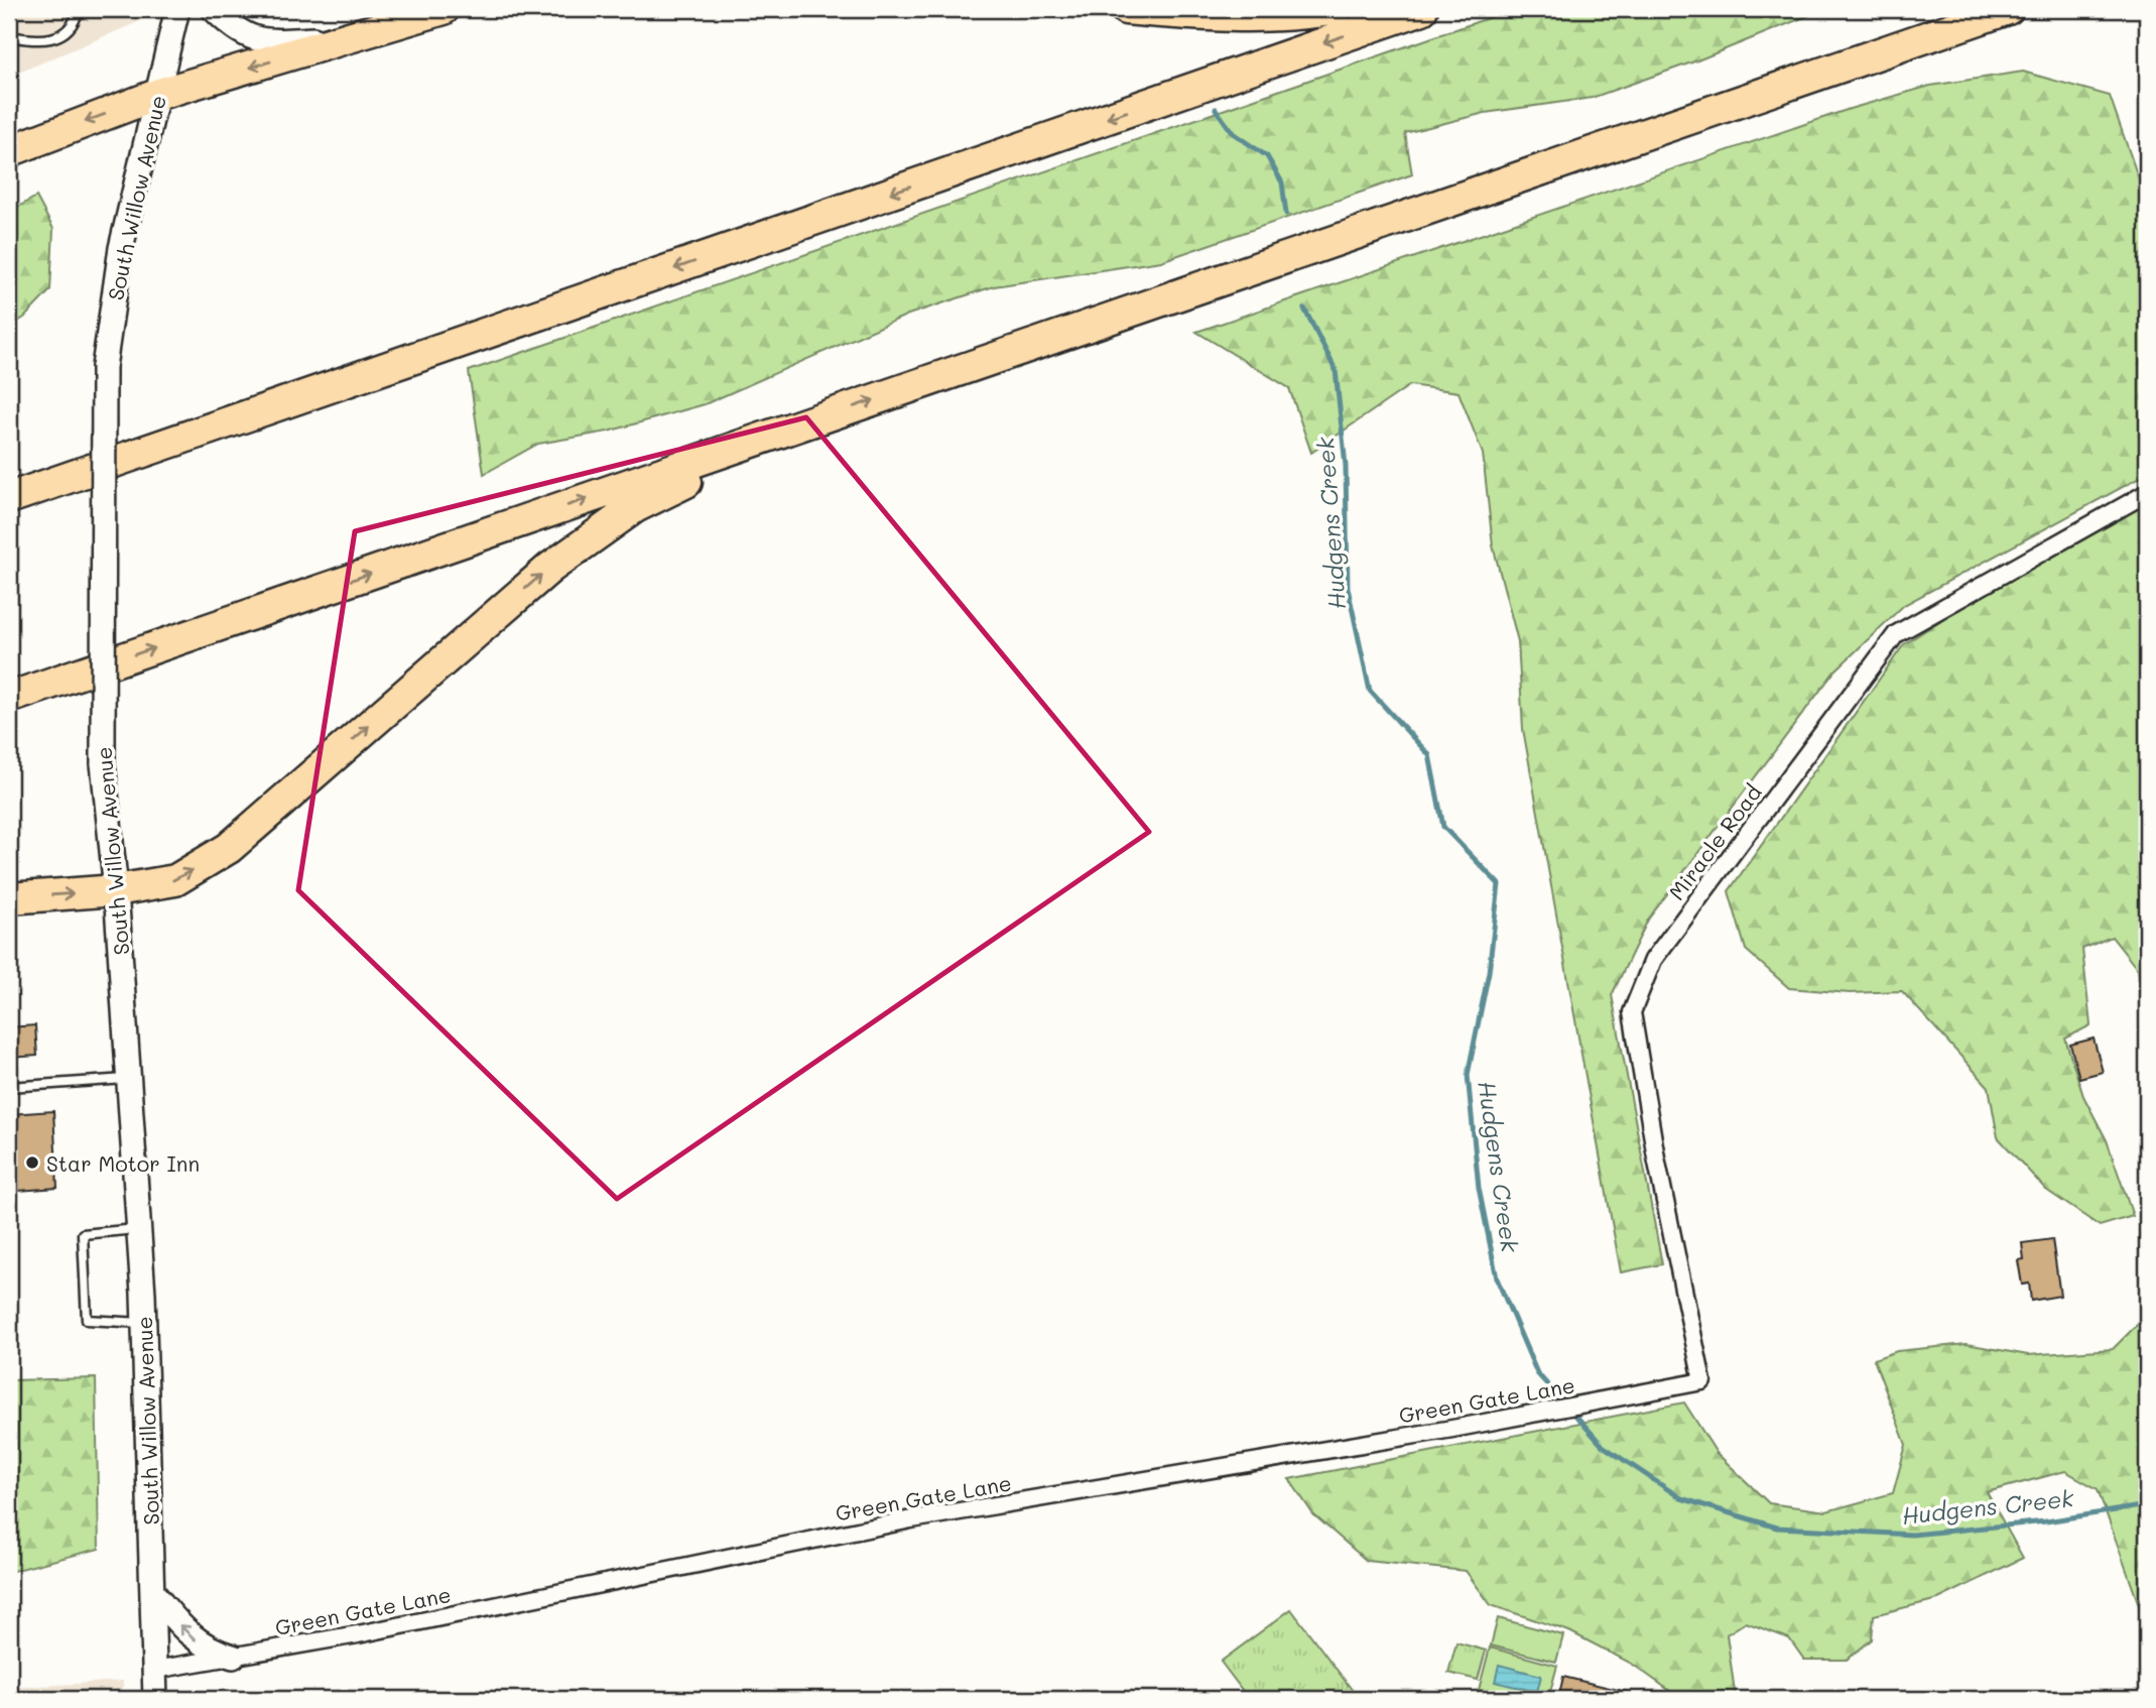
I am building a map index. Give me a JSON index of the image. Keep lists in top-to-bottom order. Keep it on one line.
{"streets":{"main road":["South Willow Avenue"],"street":["Miracle Road","Green Gate Lane"]},"crossings":[["South Willow Avenue","Green Gate Lane"],["Miracle Road","Green Gate Lane"]],"water":["Hudgens Creek"],"places":["Star Motor Inn"]}
